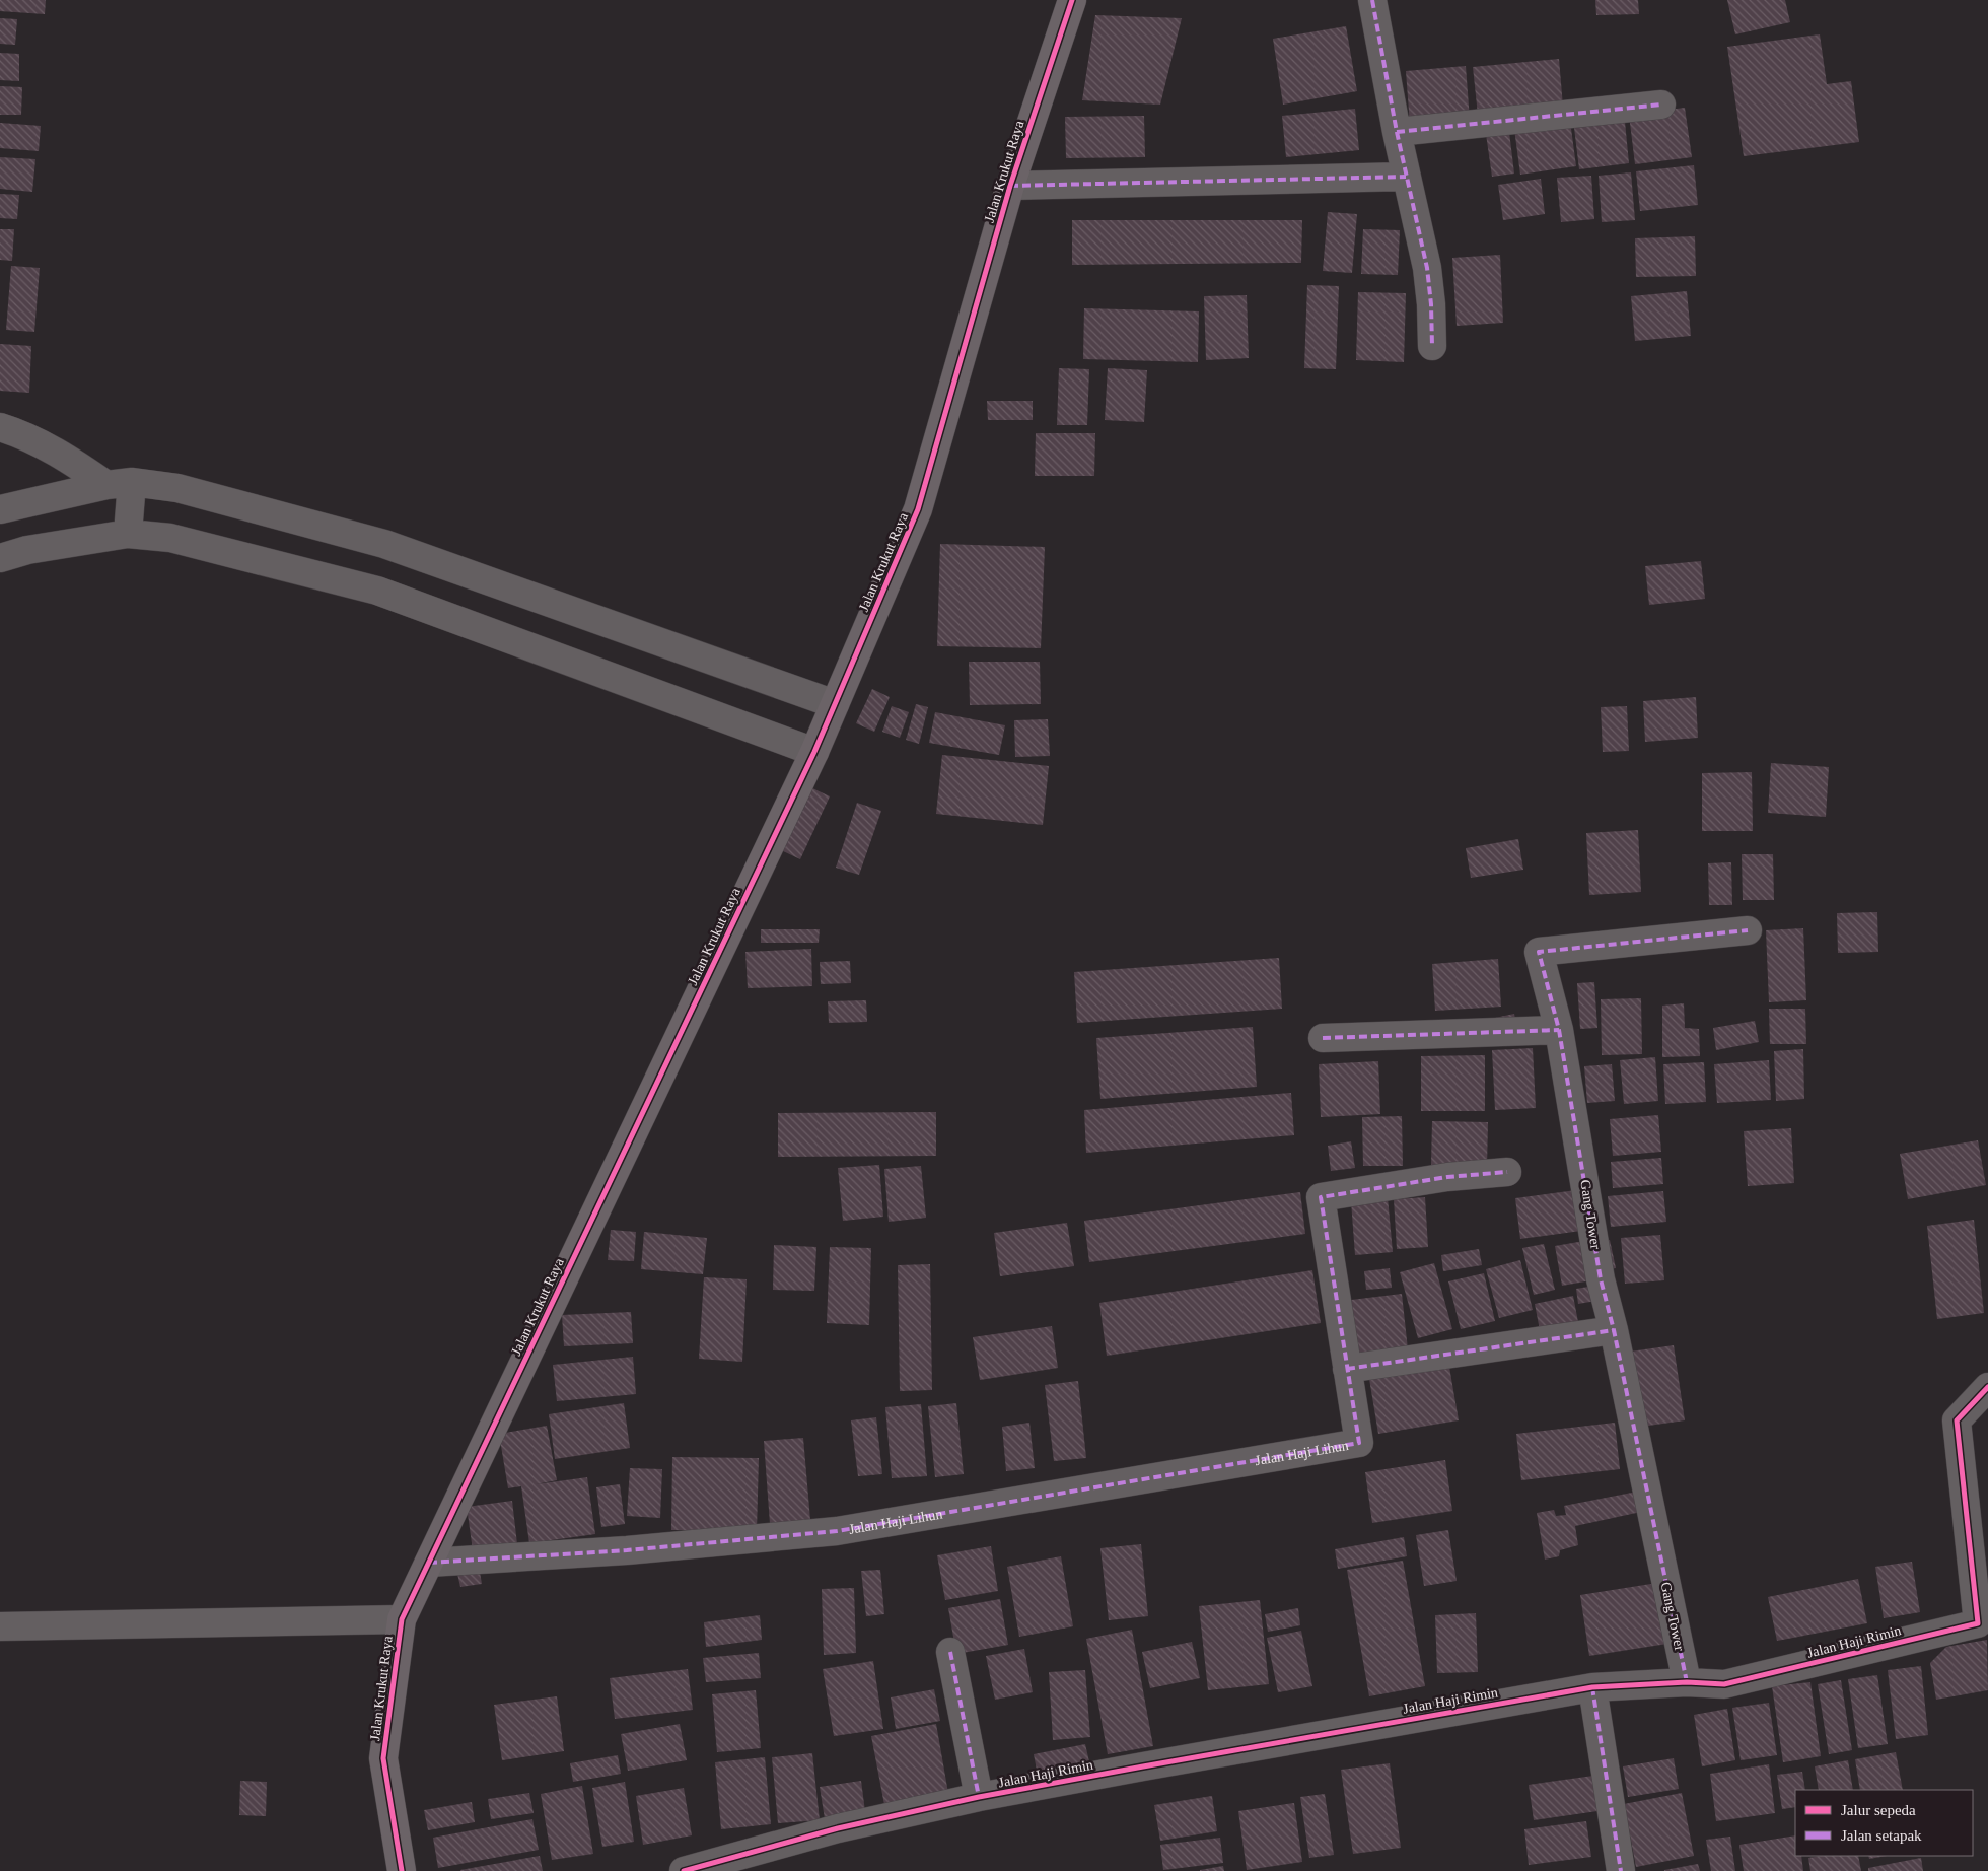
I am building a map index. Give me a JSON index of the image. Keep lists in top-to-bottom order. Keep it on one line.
{"streets":{"street":["Jalan Krukut Raya","Gang Tower","Jalan Haji Lihun","Jalan Haji Rimin"]},"crossings":[["Jalan Krukut Raya","Jalan Haji Lihun"],["Gang Tower","Jalan Haji Rimin"]],"legend":["Jalur sepeda","Jalan setapak"]}
